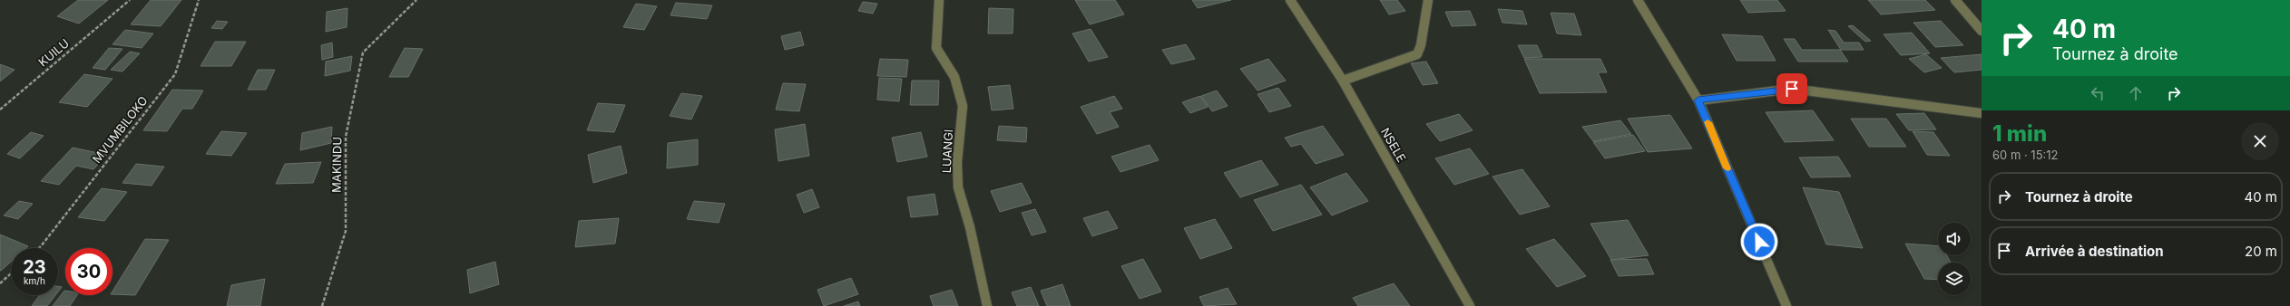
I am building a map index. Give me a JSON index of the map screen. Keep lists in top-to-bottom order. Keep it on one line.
{"streets":{"street":["NSELE","LUANGI"],"path":["KUILU","MVUMBILOKO","MAKINDU"]},"page":{"turn":["40 m","Tournez à droite"],"heading":["1 min","60 m · 15:12"],"list":[{"name":"Tournez à droite","value":"40 m"},{"name":"Arrivée à destination","value":"20 m"}],"speed":"23 km/h","limit":"30"}}
